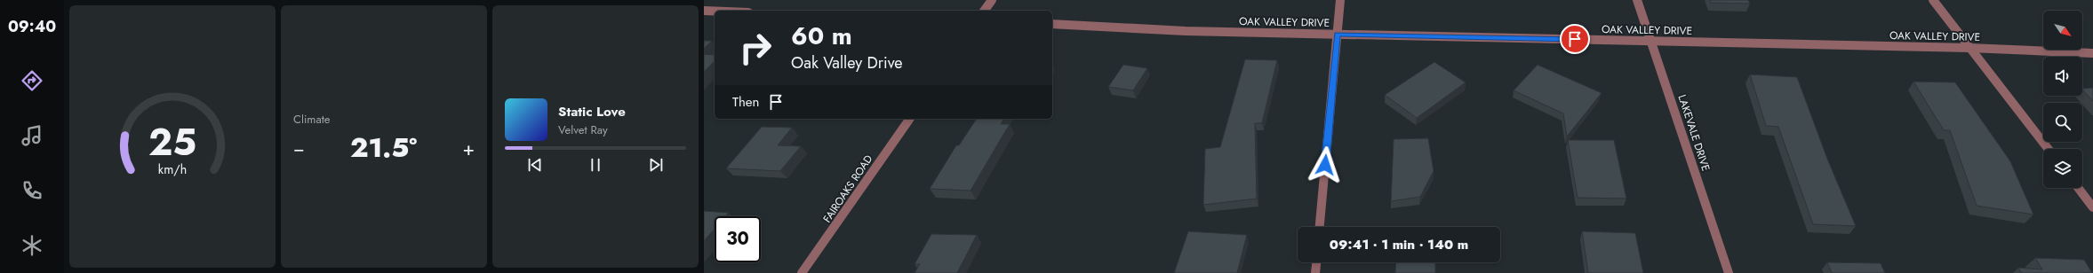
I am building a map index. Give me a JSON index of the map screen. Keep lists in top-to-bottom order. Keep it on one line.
{"streets":{"street":["OAK VALLEY DRIVE","LAKEVALE DRIVE","FAIROAKS ROAD"]},"crossings":[["OAK VALLEY DRIVE","LAKEVALE DRIVE"]],"north":"bottom right","page":{"tabs":"09:40","tile":"Climate","turn":["60 m","Oak Valley Drive"],"then":"Then","song":["Static Love","Velvet Ray"],"heat":["−","21.5°","+"],"limit":"30","trip":"09:41 · 1 min · 140 m","gauge":["25","km/h"]}}
